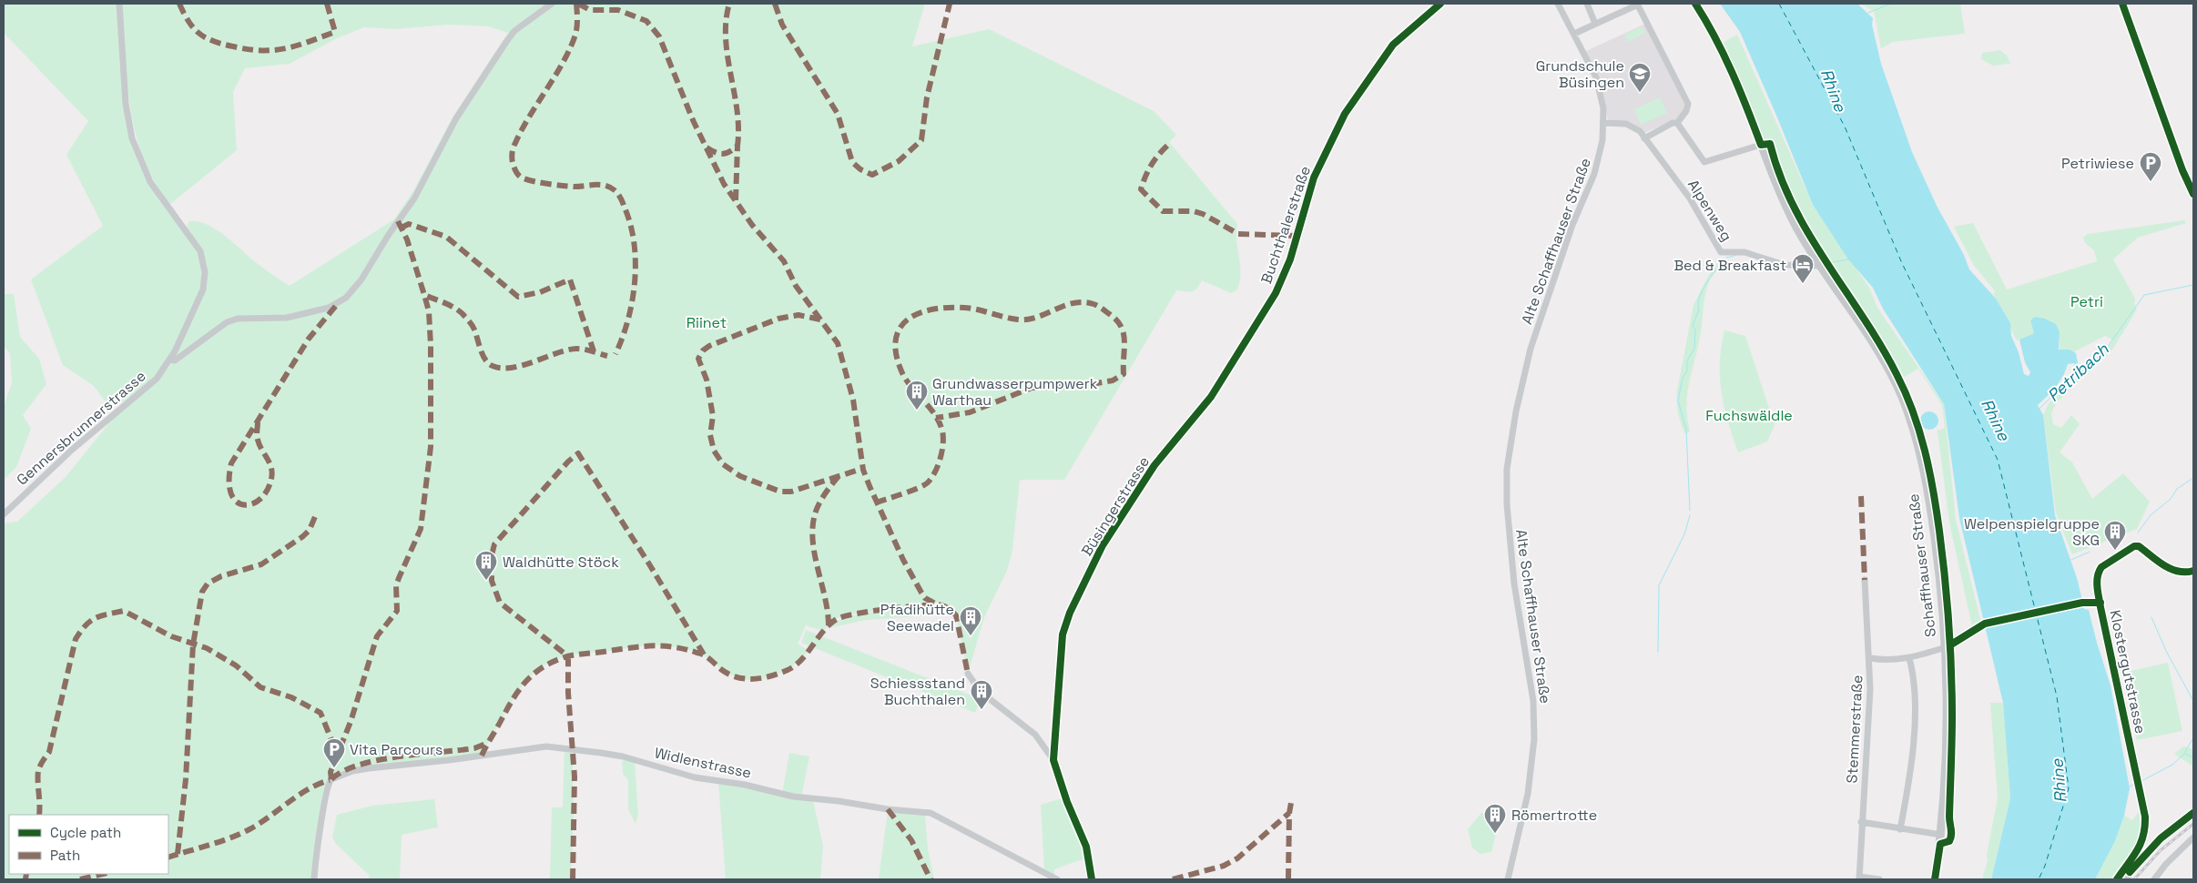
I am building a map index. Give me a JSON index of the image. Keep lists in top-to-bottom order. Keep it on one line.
{"streets":{"main road":["Schaffhauser Straße"],"street":["Alpenweg","Buchthalerstraße","Alte Schaffhauser Straße","Gennersbrunnerstrasse","Büsingerstrasse","Klostergutstrasse","Stemmerstraße","Widlenstrasse"]},"crossings":[["Alpenweg","Alte Schaffhauser Straße"],["Alpenweg","Schaffhauser Straße"],["Buchthalerstraße","Büsingerstrasse"]],"water":["Rhine","Petribach"],"parks":["Petri","Riinet","Fuchswäldle"],"places":{"school or university":["Grundschule Büsingen"],"parking":["Petriwiese","Vita Parcours"],"hotel":["Bed & Breakfast"],"building":["Grundwasserpumpwerk Warthau","Welpenspielgruppe SKG","Waldhütte Stöck","Pfadihütte Seewadel","Schiessstand Buchthalen","Römertrotte"]},"legend":["Cycle path","Path"]}
